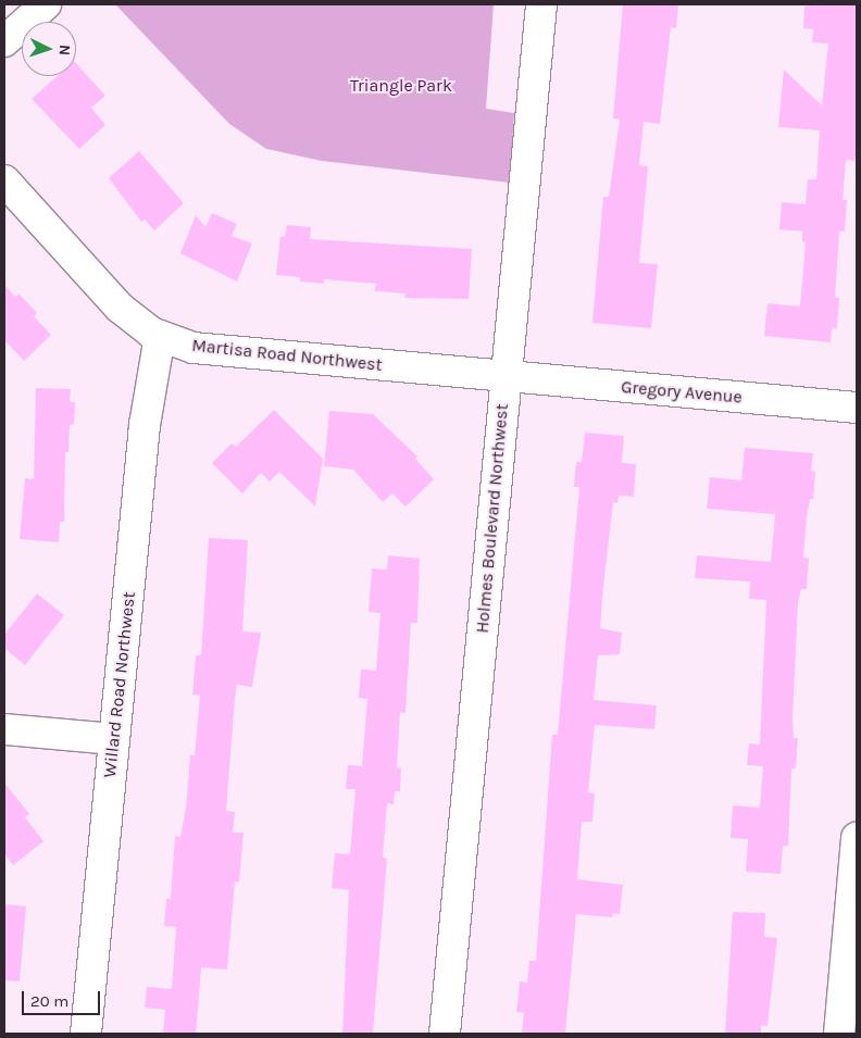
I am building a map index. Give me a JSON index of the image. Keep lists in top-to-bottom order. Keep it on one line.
{"streets":{"street":["Martisa Road Northwest","Gregory Avenue","Holmes Boulevard Northwest","Willard Road Northwest"]},"crossings":[["Martisa Road Northwest","Gregory Avenue"],["Martisa Road Northwest","Holmes Boulevard Northwest"],["Martisa Road Northwest","Willard Road Northwest"],["Gregory Avenue","Holmes Boulevard Northwest"]],"parks":["Triangle Park"],"scale_bar":"20 m","north":"right"}
